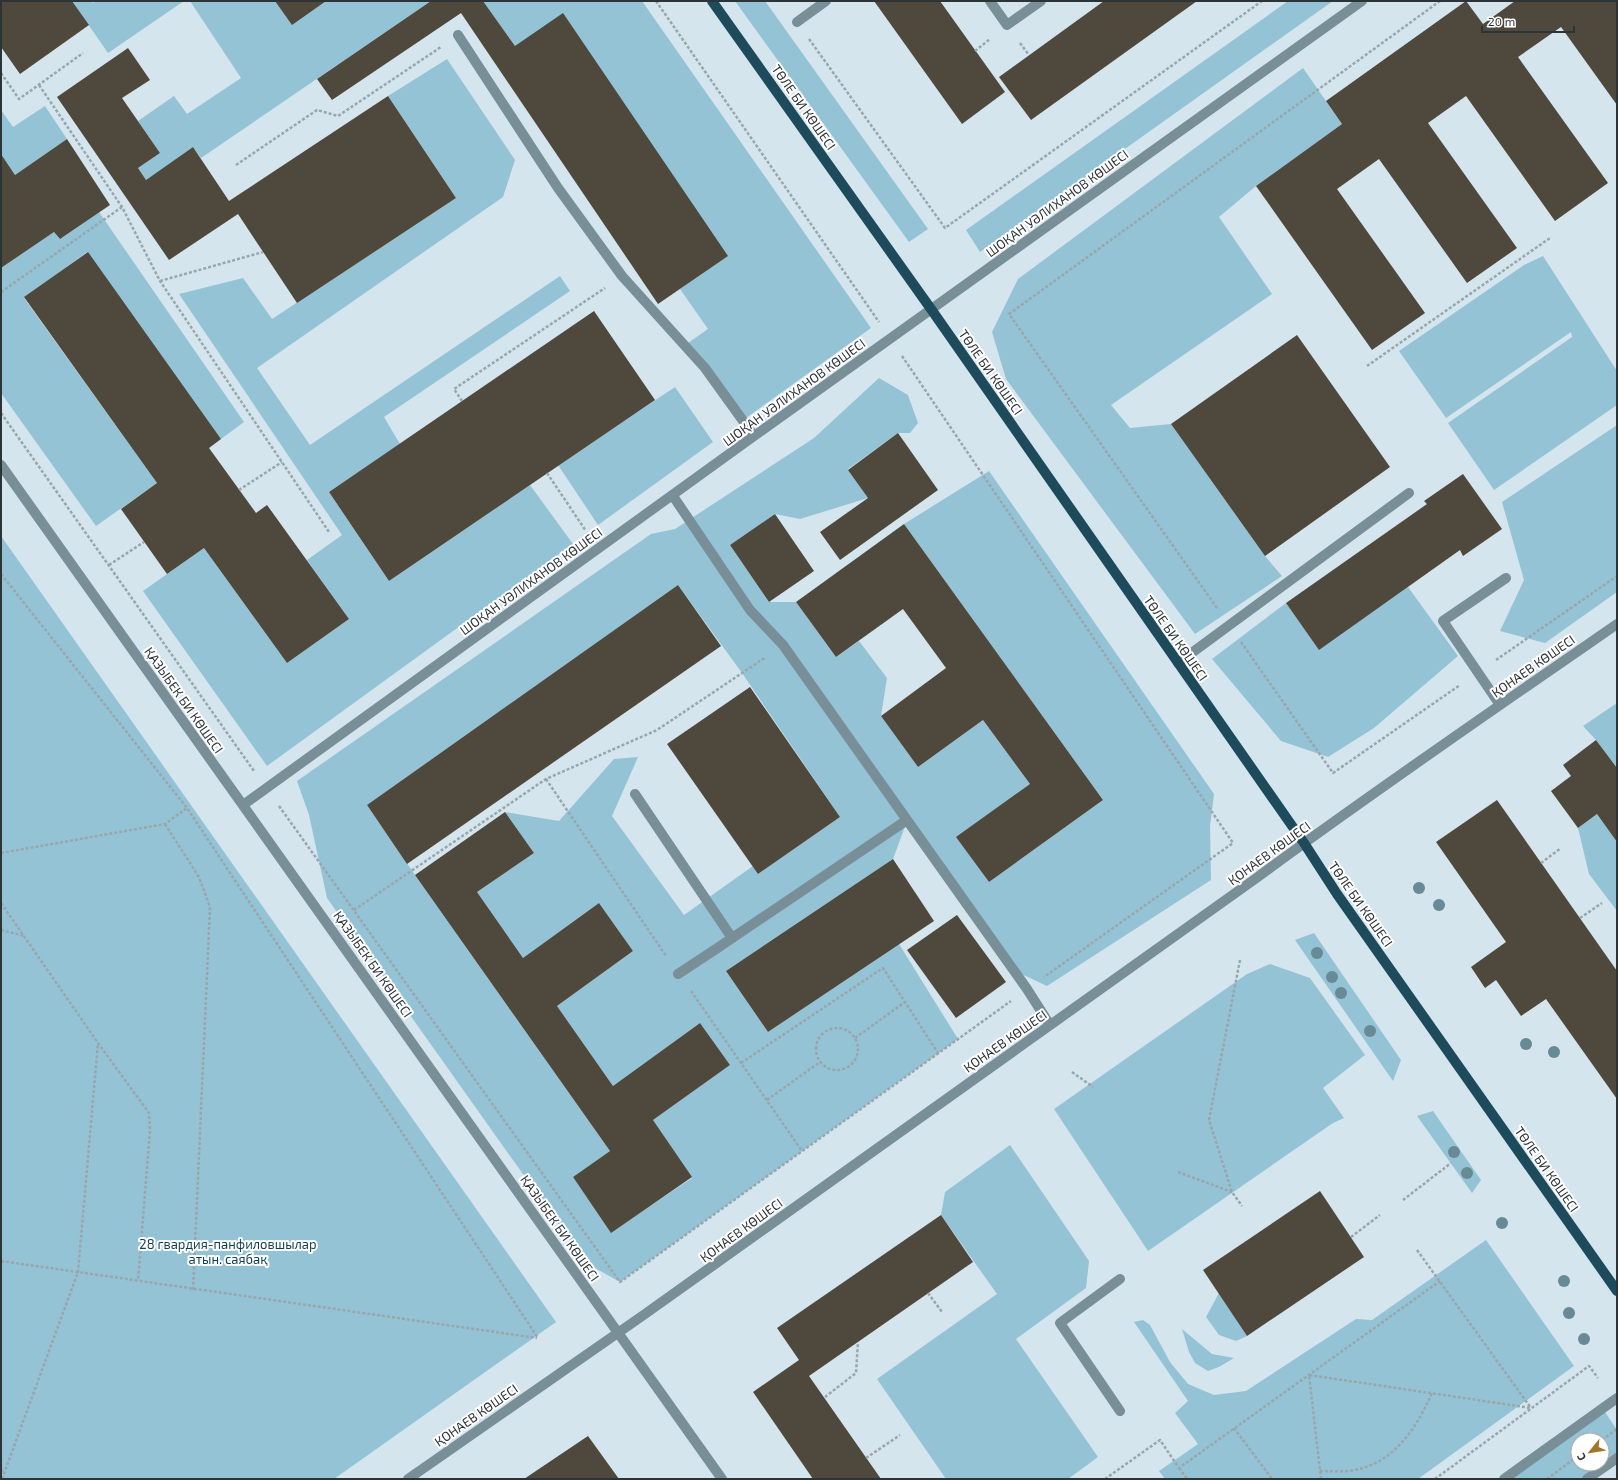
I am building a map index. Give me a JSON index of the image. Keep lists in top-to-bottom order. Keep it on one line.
{"streets":{"main road":["ТӨЛЕ БИ КӨШЕСІ"],"street":["ШОҚАН УӘЛИХАНОВ КӨШЕСІ","ҚОНАЕВ КӨШЕСІ","ҚАЗЫБЕК БИ КӨШЕСІ"]},"crossings":[["ТӨЛЕ БИ КӨШЕСІ","ШОҚАН УӘЛИХАНОВ КӨШЕСІ"],["ТӨЛЕ БИ КӨШЕСІ","ҚОНАЕВ КӨШЕСІ"],["ШОҚАН УӘЛИХАНОВ КӨШЕСІ","ҚАЗЫБЕК БИ КӨШЕСІ"],["ҚОНАЕВ КӨШЕСІ","ҚАЗЫБЕК БИ КӨШЕСІ"]],"parks":["28 гвардия-панфиловшылар атын. саябақ"],"scale_bar":"20 m","north":"bottom left"}
